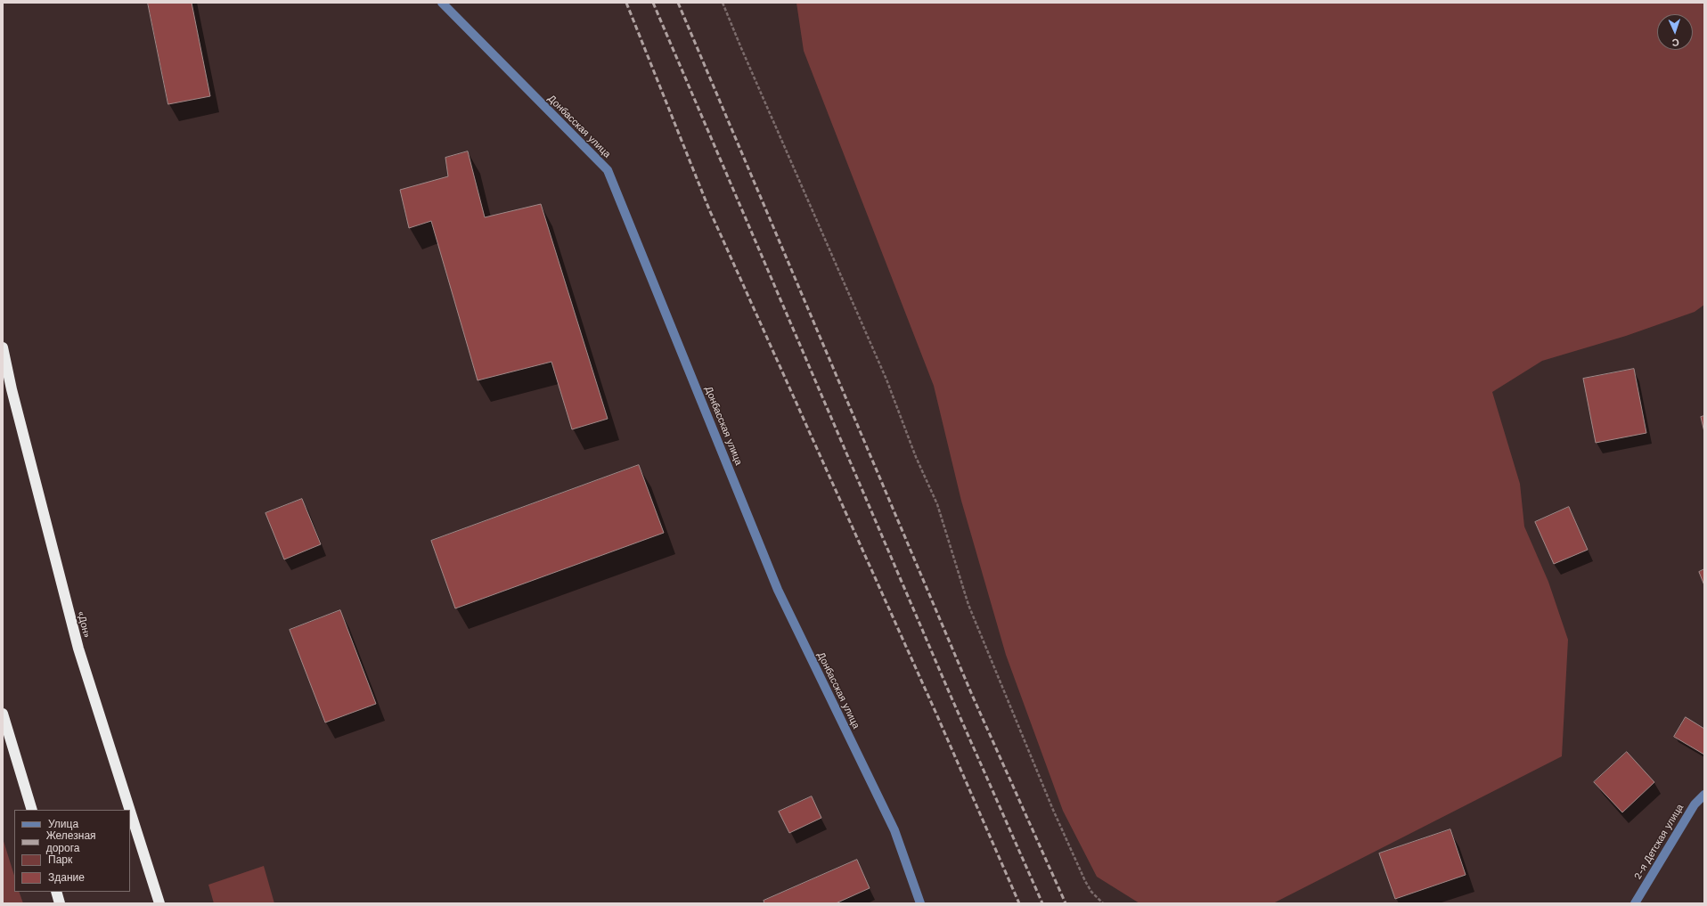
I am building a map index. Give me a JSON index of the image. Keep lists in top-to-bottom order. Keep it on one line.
{"streets":{"highway":["«Дон»"],"street":["Донбасская улица","2-я Детская улица"]},"legend":["Улица","Железная дорога","Парк","Здание"],"north":"bottom"}
